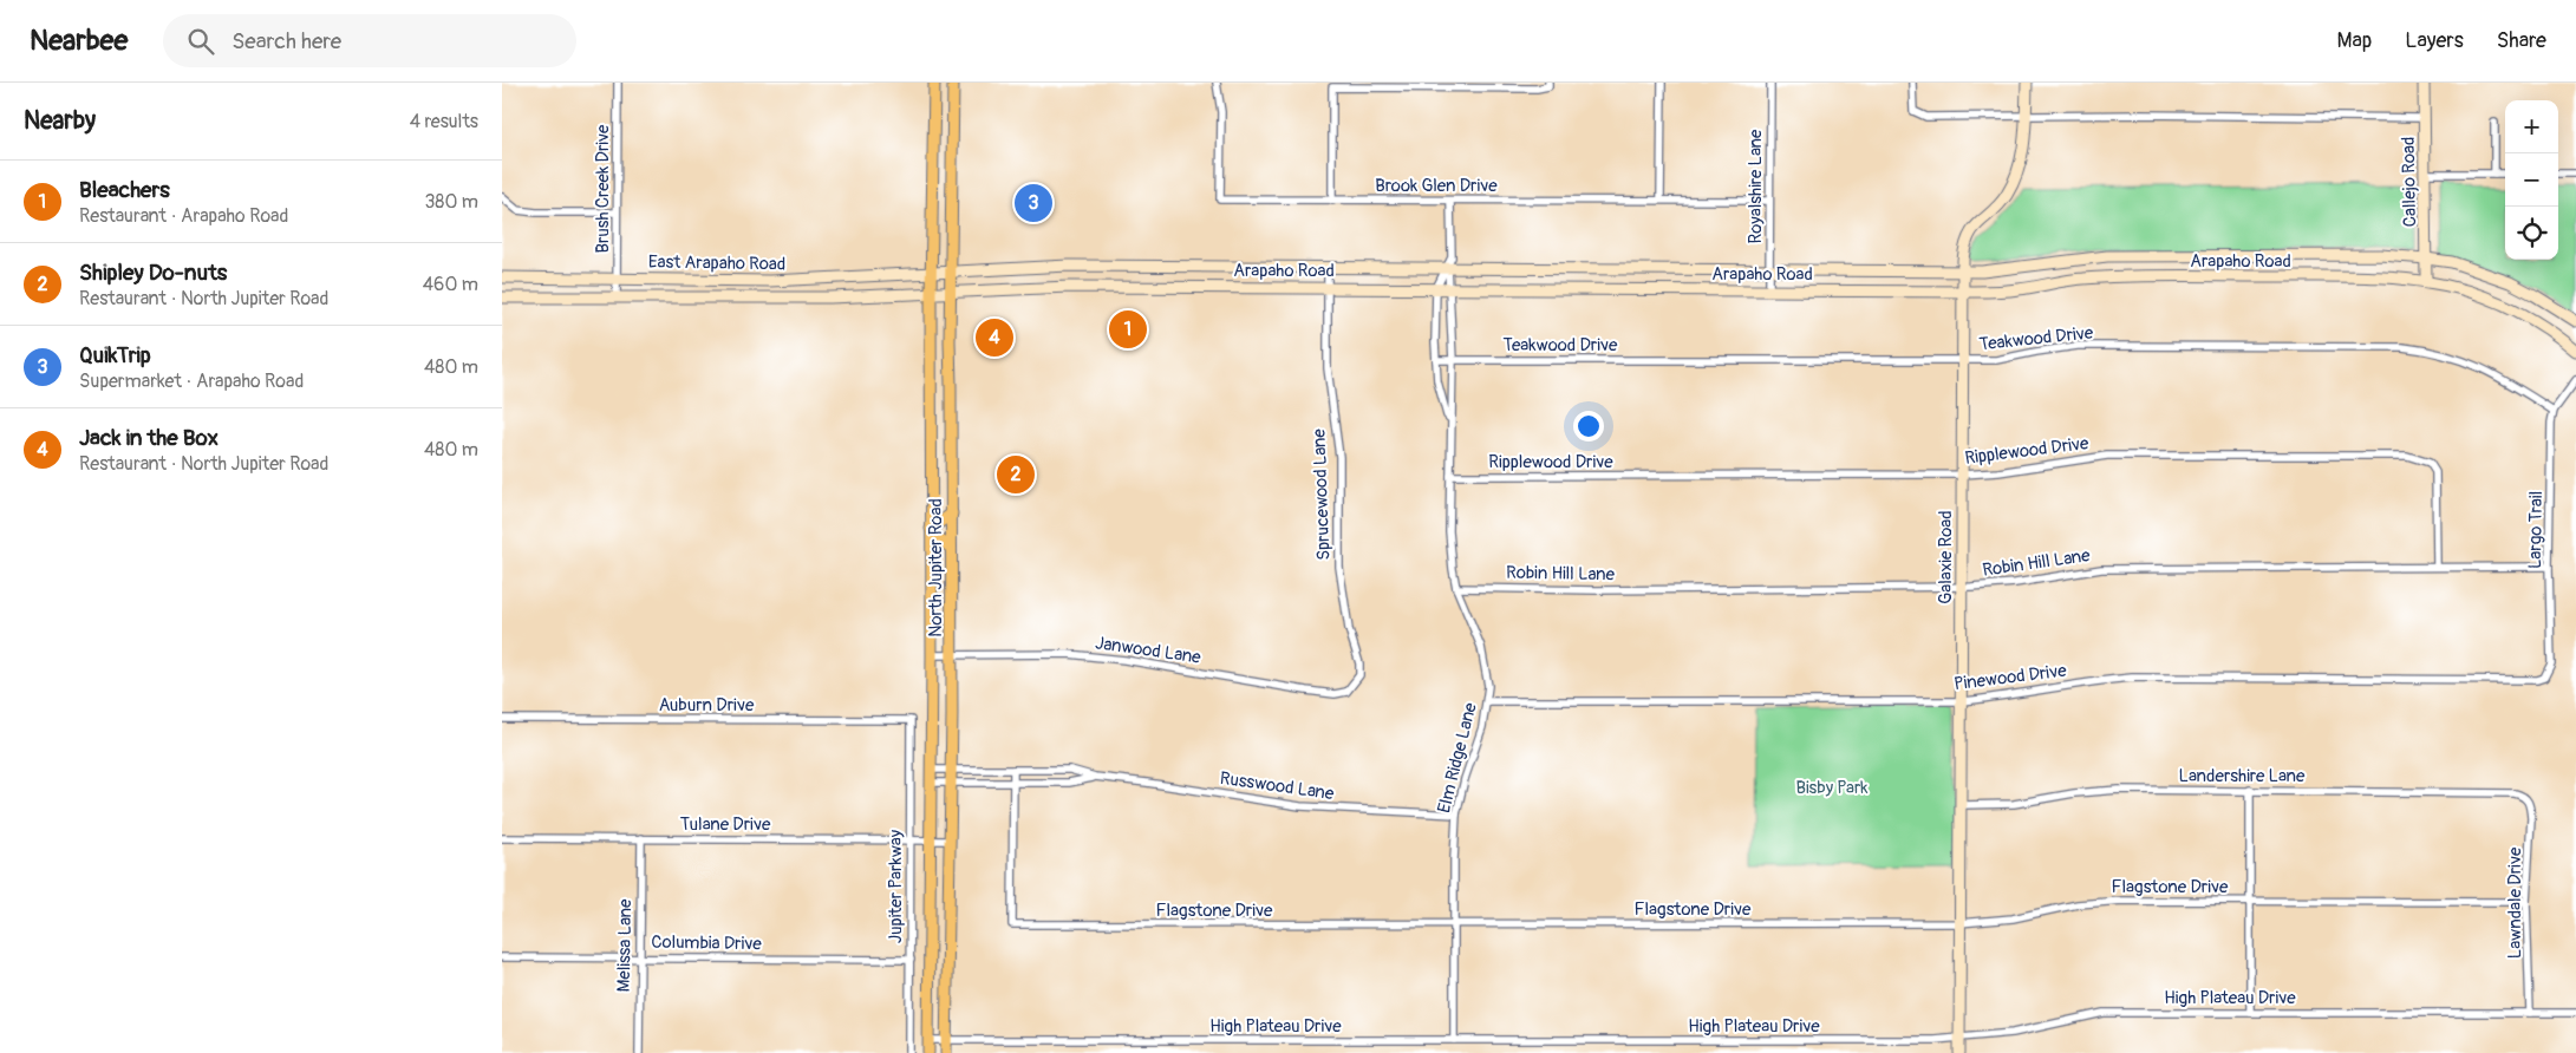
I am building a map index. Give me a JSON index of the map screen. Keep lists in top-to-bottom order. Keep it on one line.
{"streets":{"main road":["Callejo Road","Arapaho Road","East Arapaho Road","Galaxie Road","North Jupiter Road"],"street":["Brook Glen Drive","Royalshire Lane","Brush Creek Drive","Teakwood Drive","Ripplewood Drive","Sprucewood Lane","Largo Trail","Robin Hill Lane","Janwood Lane","Pinewood Drive","Auburn Drive","Elm Ridge Lane","Landershire Lane","Russwood Lane","Tulane Drive","Jupiter Parkway","Flagstone Drive","Lawndale Drive","Columbia Drive","Melissa Lane","High Plateau Drive"]},"crossings":[["Callejo Road","Arapaho Road"],["Brook Glen Drive","Royalshire Lane"],["Brook Glen Drive","Elm Ridge Lane"],["Royalshire Lane","Arapaho Road"],["Brush Creek Drive","East Arapaho Road"],["Arapaho Road","East Arapaho Road"],["Arapaho Road","Sprucewood Lane"],["Arapaho Road","Galaxie Road"],["Arapaho Road","North Jupiter Road"],["Arapaho Road","Elm Ridge Lane"],["East Arapaho Road","North Jupiter Road"],["Teakwood Drive","Largo Trail"],["Teakwood Drive","Galaxie Road"],["Teakwood Drive","Elm Ridge Lane"],["Ripplewood Drive","Galaxie Road"],["Ripplewood Drive","Robin Hill Lane"],["Ripplewood Drive","Elm Ridge Lane"],["Sprucewood Lane","Janwood Lane"],["Largo Trail","Robin Hill Lane"],["Largo Trail","Pinewood Drive"],["Galaxie Road","Robin Hill Lane"],["Galaxie Road","Pinewood Drive"],["Galaxie Road","Landershire Lane"],["Galaxie Road","Flagstone Drive"],["Galaxie Road","High Plateau Drive"],["Robin Hill Lane","Elm Ridge Lane"],["North Jupiter Road","Janwood Lane"],["North Jupiter Road","Russwood Lane"],["North Jupiter Road","Tulane Drive"],["North Jupiter Road","High Plateau Drive"],["Pinewood Drive","Elm Ridge Lane"],["Auburn Drive","Jupiter Parkway"],["Elm Ridge Lane","Russwood Lane"],["Elm Ridge Lane","Flagstone Drive"],["Elm Ridge Lane","High Plateau Drive"],["Landershire Lane","Lawndale Drive"],["Russwood Lane","Flagstone Drive"],["Tulane Drive","Jupiter Parkway"],["Tulane Drive","Melissa Lane"],["Jupiter Parkway","Columbia Drive"],["Flagstone Drive","Lawndale Drive"],["Lawndale Drive","High Plateau Drive"],["Columbia Drive","Melissa Lane"]],"parks":["Bisby Park"],"page":{"header":"Nearbee","search":"Search here","nav":["Map","Layers","Share"],"heading":["Nearby","4 results"],"map_buttons":["+","−"],"list":[{"mark":"1","name":"Bleachers","note":"Restaurant · Arapaho Road","value":"380 m"},{"mark":"2","name":"Shipley Do-nuts","note":"Restaurant · North Jupiter Road","value":"460 m"},{"mark":"3","name":"QuikTrip","note":"Supermarket · Arapaho Road","value":"480 m"},{"mark":"4","name":"Jack in the Box","note":"Restaurant · North Jupiter Road","value":"480 m"}],"pins":["3","1","4","2"]}}
